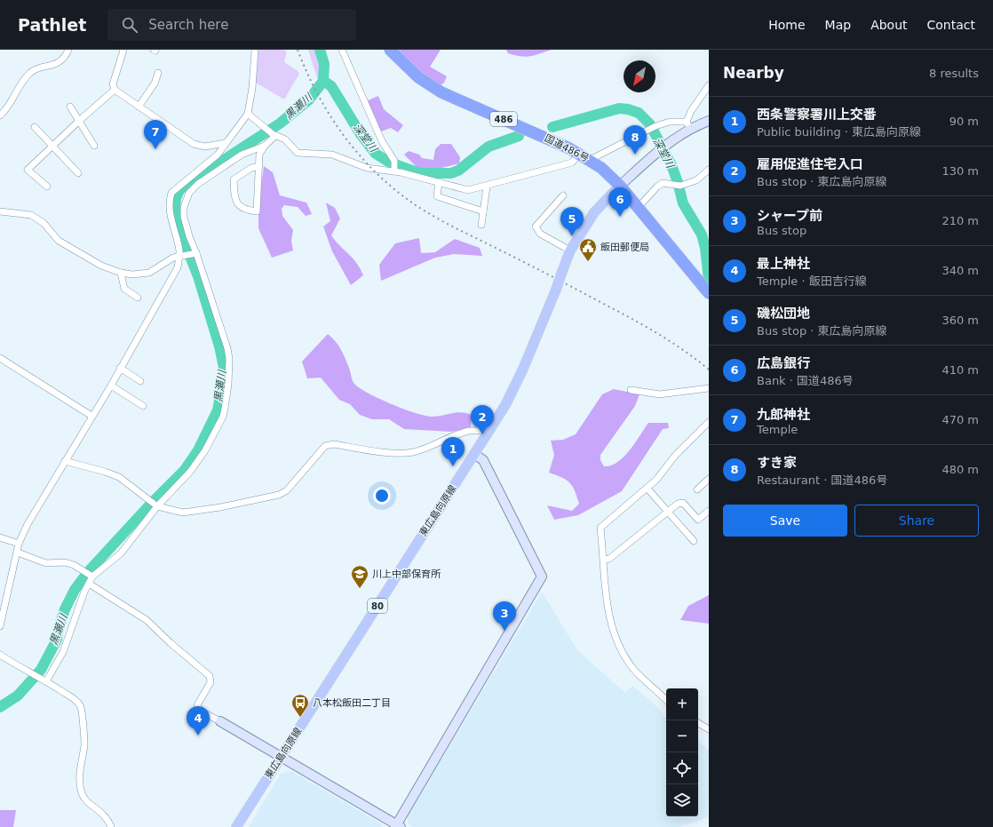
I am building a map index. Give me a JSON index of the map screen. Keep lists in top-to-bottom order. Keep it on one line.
{"streets":{"highway":["486","国道486号"],"main road":["東広島向原線","80"]},"crossings":[["国道486号","東広島向原線"]],"water":["黒瀬川","深堂川"],"places":{"public building":["飯田郵便局"],"school or university":["川上中部保育所"],"bus stop":["八本松飯田二丁目"]},"north":"bottom left","page":{"header":"Pathlet","search":"Search here","nav":["Home","Map","About","Contact"],"heading":["Nearby","8 results"],"list":[{"mark":"1","name":"西条警察署川上交番","note":"Public building · 東広島向原線","value":"90 m"},{"mark":"2","name":"雇用促進住宅入口","note":"Bus stop · 東広島向原線","value":"130 m"},{"mark":"3","name":"シャープ前","note":"Bus stop","value":"210 m"},{"mark":"4","name":"最上神社","note":"Temple · 飯田吉行線","value":"340 m"},{"mark":"5","name":"磯松団地","note":"Bus stop · 東広島向原線","value":"360 m"},{"mark":"6","name":"広島銀行","note":"Bank · 国道486号","value":"410 m"},{"mark":"7","name":"九郎神社","note":"Temple","value":"470 m"},{"mark":"8","name":"すき家","note":"Restaurant · 国道486号","value":"480 m"}],"pins":["7","8","6","5","2","1","3","4"],"buttons":["Save","Share"],"map_buttons":["+","−"]}}
